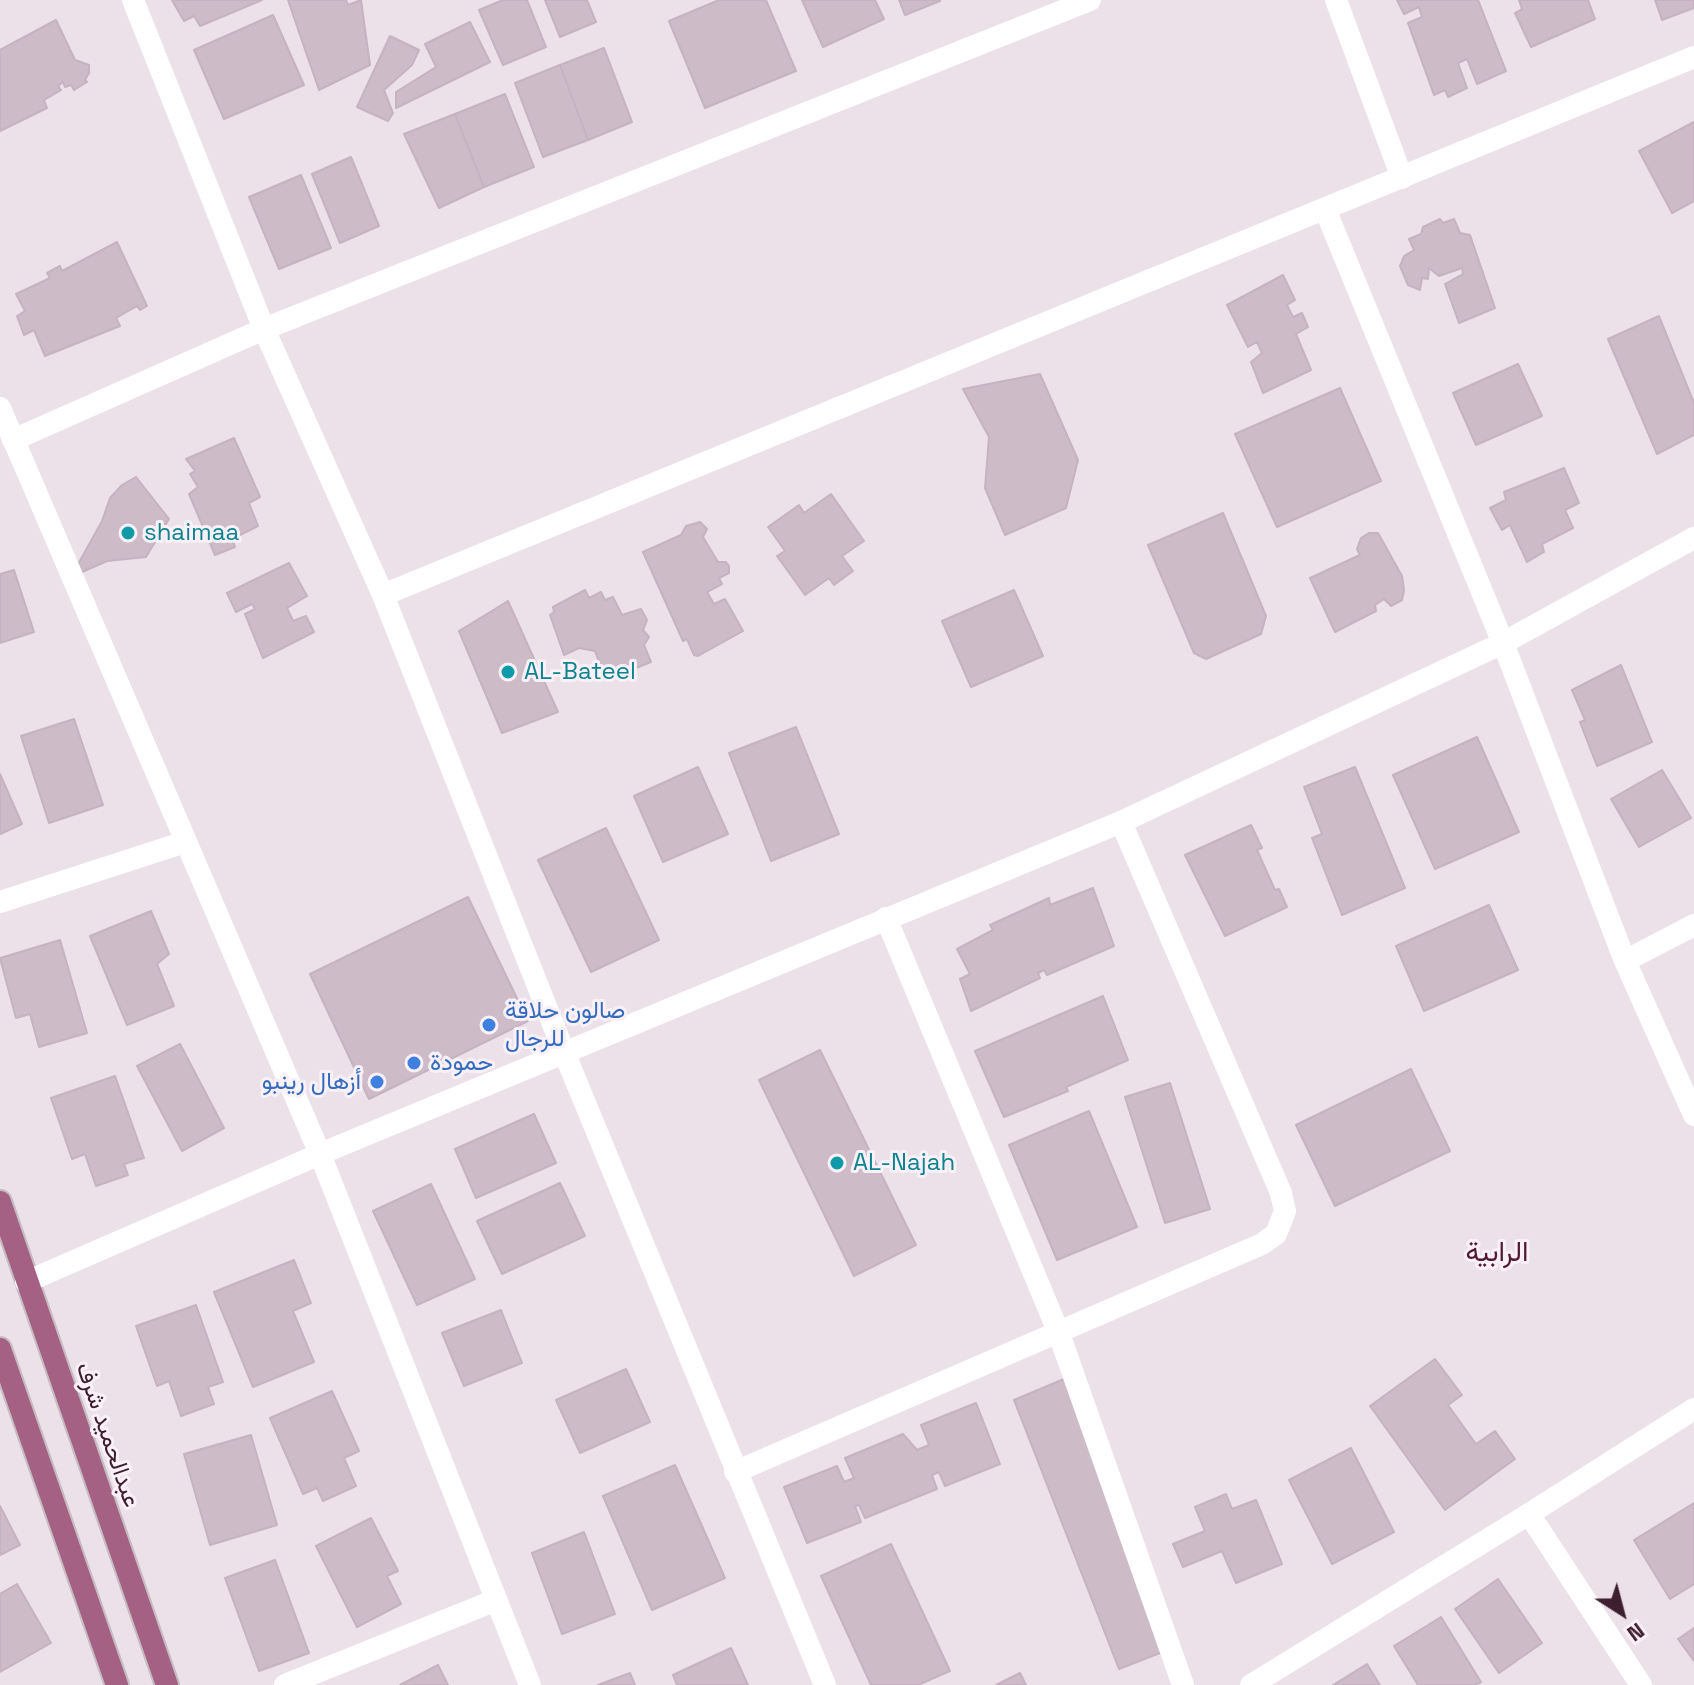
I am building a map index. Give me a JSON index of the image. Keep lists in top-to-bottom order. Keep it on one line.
{"streets":{"main road":["عبدالحميد شرف"]},"districts":["الرابية"],"places":["shaimaa","AL-Bateel","صالون حلاقة للرجال","حمودة","أزهال رينبو","AL-Najah"],"north":"bottom right"}
